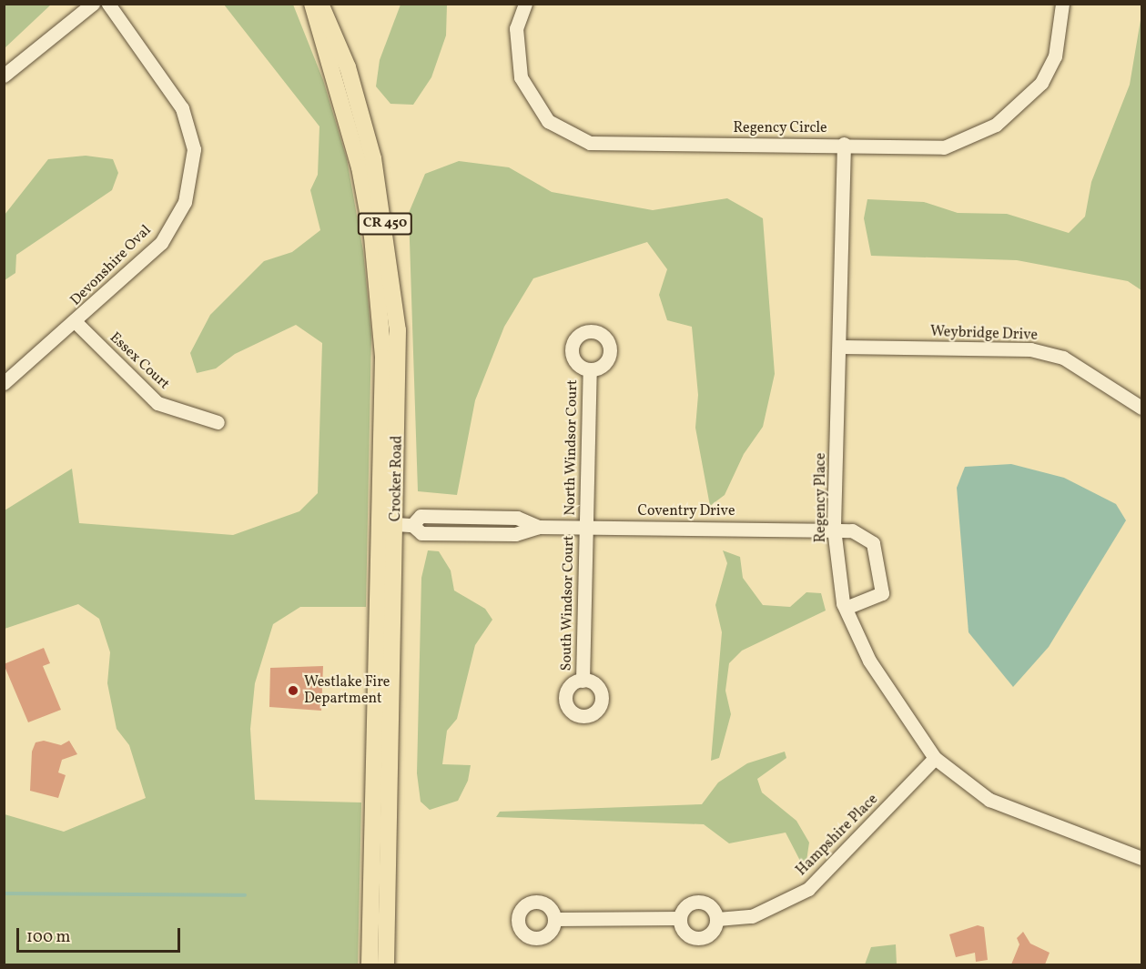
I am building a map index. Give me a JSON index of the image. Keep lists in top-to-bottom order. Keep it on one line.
{"streets":{"main road":["CR 450","Crocker Road"],"street":["Regency Circle","Devonshire Oval","Weybridge Drive","Essex Court","North Windsor Court","Regency Place","Coventry Drive","South Windsor Court","Hampshire Place"]},"crossings":[["Regency Circle","Regency Place"],["Devonshire Oval","Essex Court"],["Weybridge Drive","Regency Place"],["North Windsor Court","Coventry Drive"],["North Windsor Court","South Windsor Court"],["Crocker Road","Coventry Drive"],["Regency Place","Coventry Drive"],["Regency Place","Hampshire Place"],["Coventry Drive","South Windsor Court"]],"places":["Westlake Fire Department"],"scale_bar":"100 m"}
